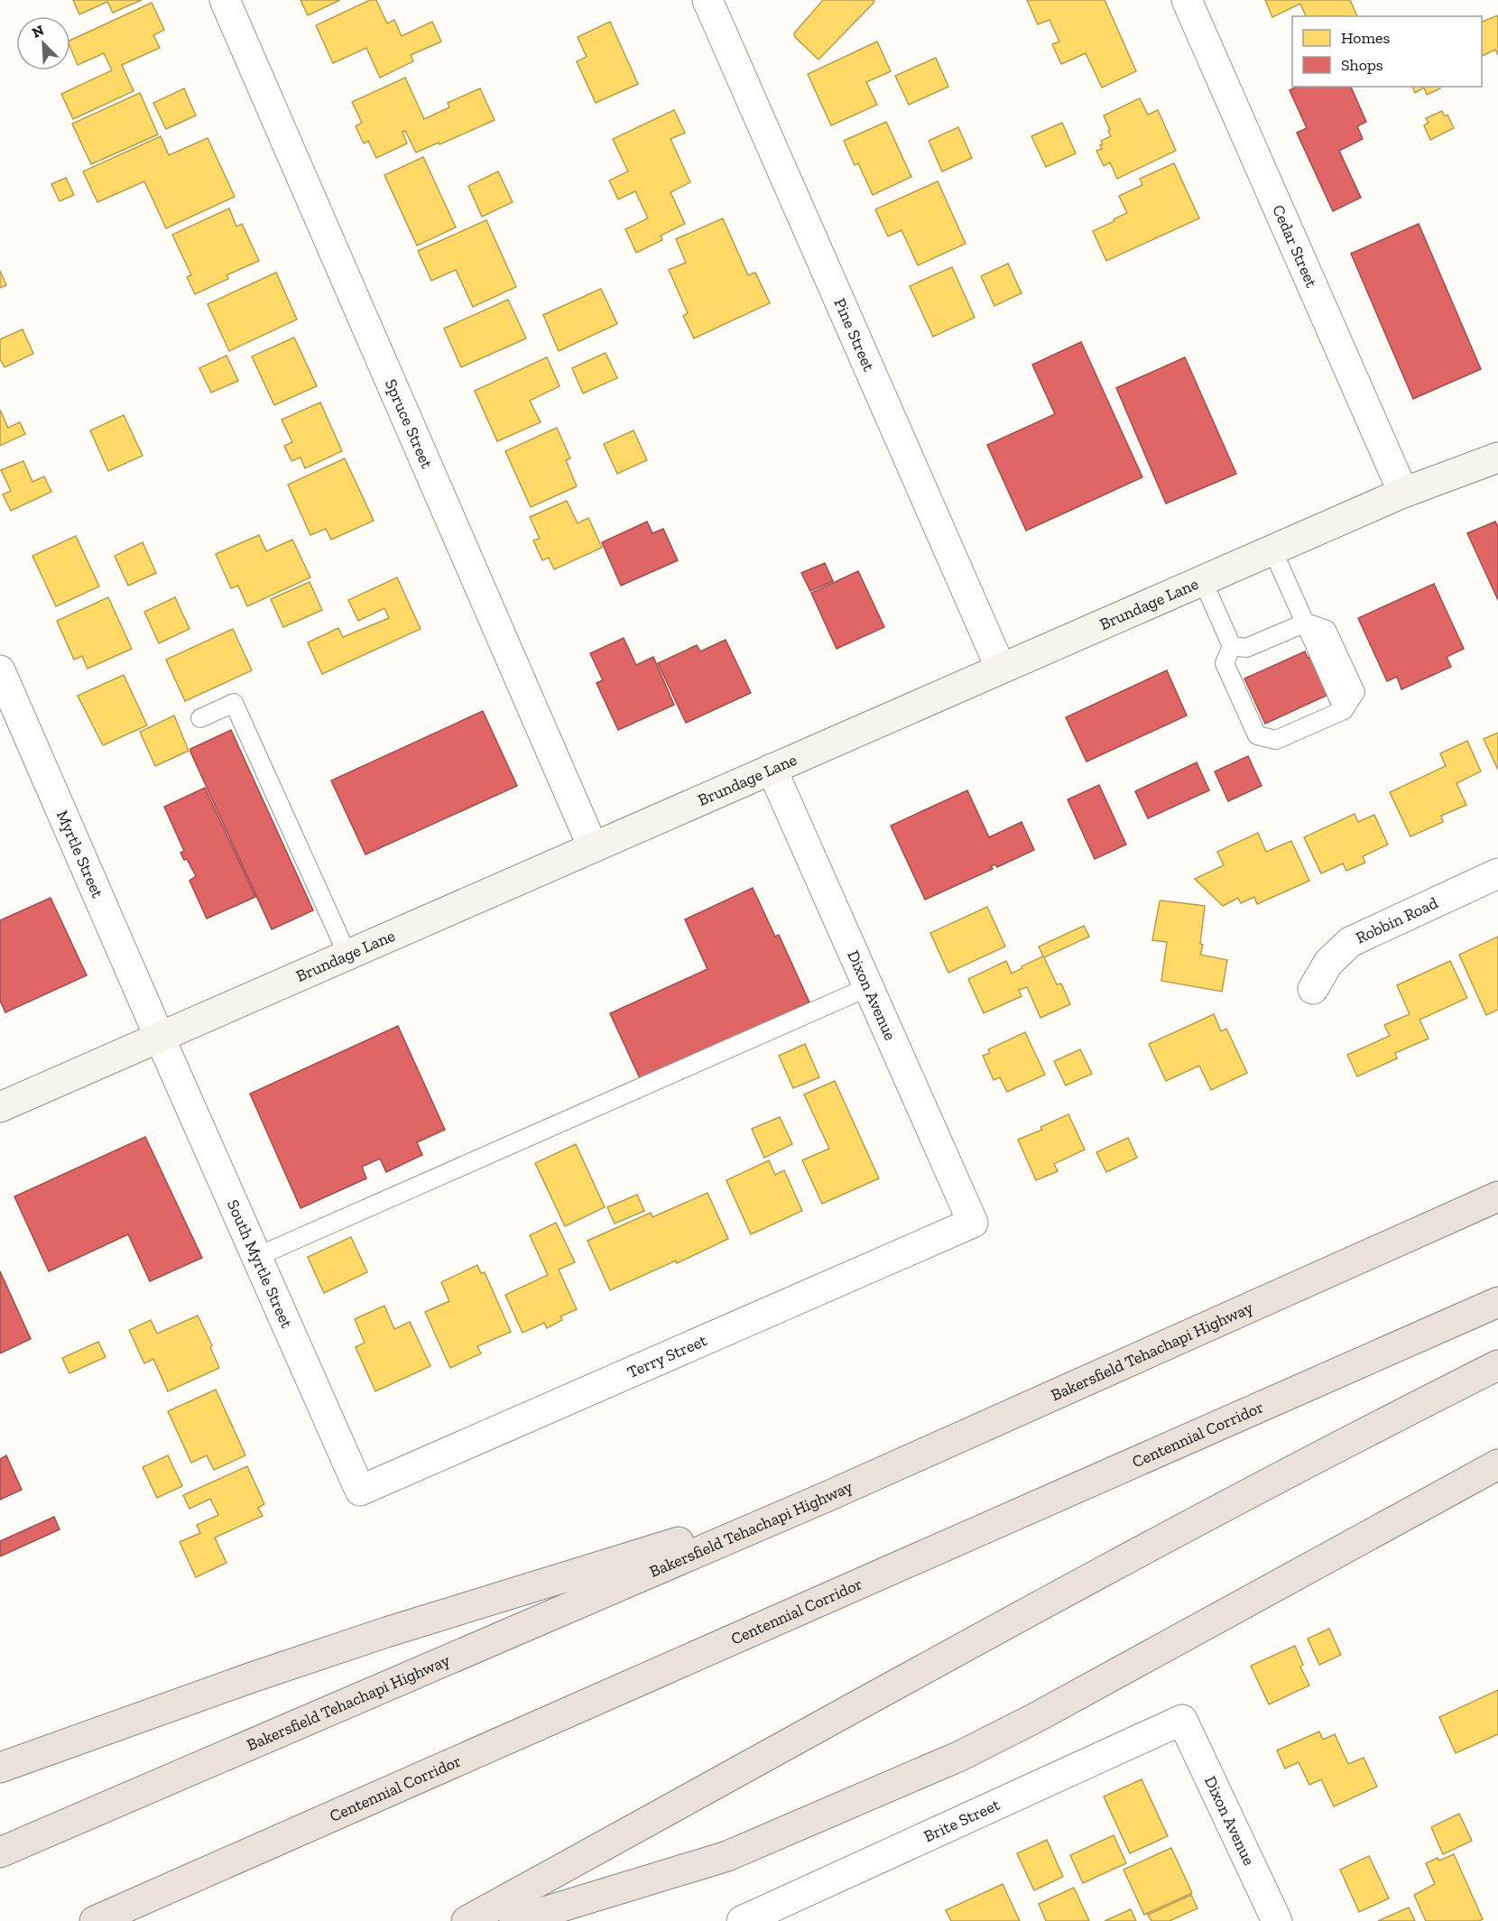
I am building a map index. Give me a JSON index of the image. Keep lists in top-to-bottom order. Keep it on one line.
{"streets":{"highway":["Bakersfield Tehachapi Highway","Centennial Corridor"],"main road":["Brundage Lane"],"street":["Cedar Street","Pine Street","Spruce Street","Myrtle Street","Robbin Road","Dixon Avenue","South Myrtle Street","Terry Street","Brite Street"]},"crossings":[["Cedar Street","Brundage Lane"],["Pine Street","Brundage Lane"],["Spruce Street","Brundage Lane"],["Brundage Lane","Myrtle Street"],["Brundage Lane","Dixon Avenue"],["Brundage Lane","South Myrtle Street"],["Myrtle Street","South Myrtle Street"],["Dixon Avenue","Terry Street"],["Dixon Avenue","Brite Street"],["South Myrtle Street","Terry Street"]],"legend":["Homes","Shops"],"north":"top left"}
